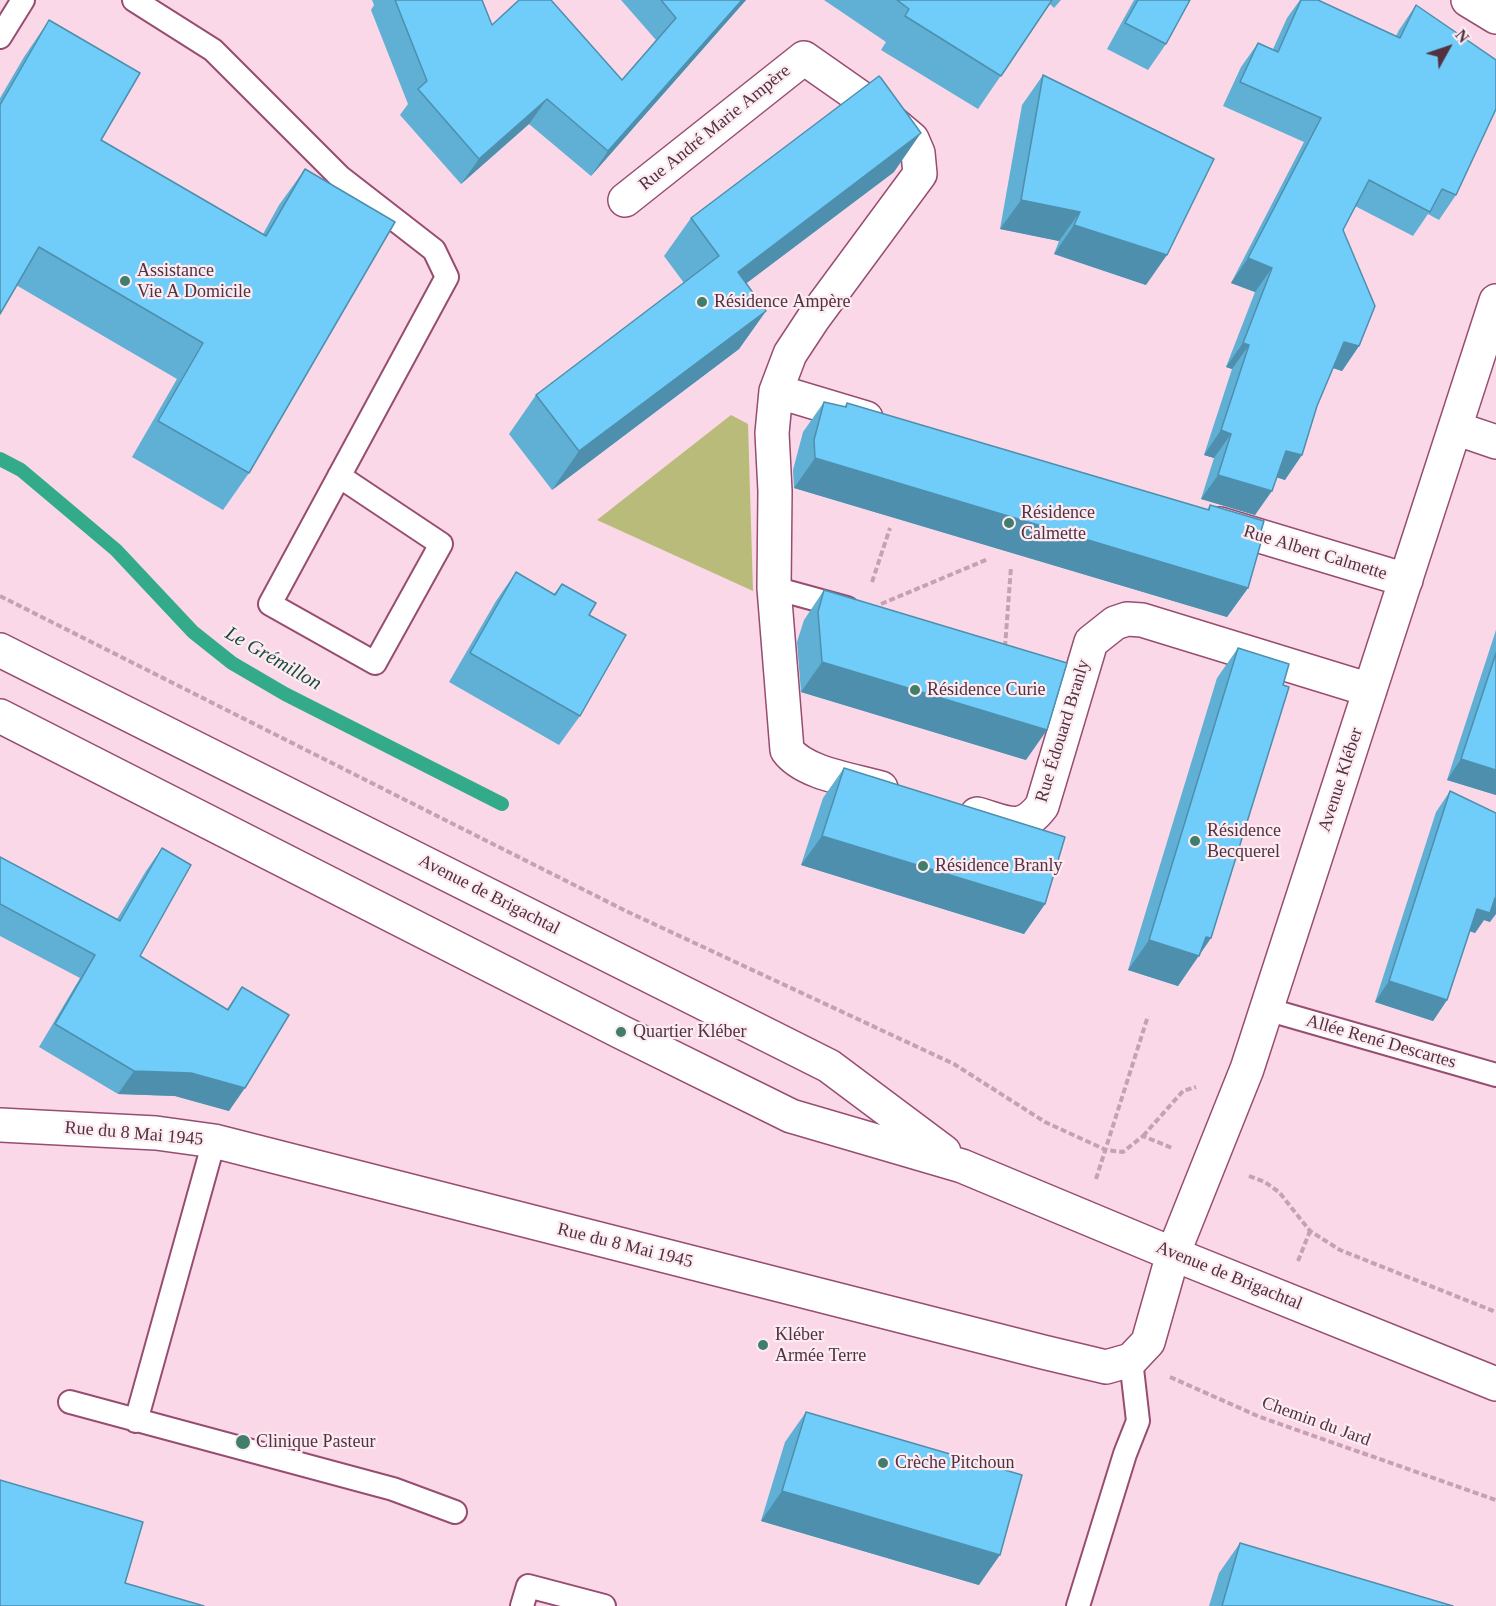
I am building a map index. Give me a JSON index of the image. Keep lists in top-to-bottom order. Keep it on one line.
{"streets":{"street":["Rue André Marie Ampère","Rue Albert Calmette","Rue Édouard Branly","Avenue Kléber","Avenue de Brigachtal","Rue du 8 Mai 1945"],"lane":["Allée René Descartes"],"path":["Chemin du Jard"]},"crossings":[["Rue Albert Calmette","Avenue Kléber"],["Rue Édouard Branly","Avenue Kléber"],["Avenue Kléber","Avenue de Brigachtal"],["Avenue Kléber","Allée René Descartes"],["Rue du 8 Mai 1945","Chemin du Jard"]],"water":["Le Grémillon"],"places":["Assistance Vie A Domicile","Résidence Ampère","Résidence Calmette","Résidence Curie","Résidence Becquerel","Résidence Branly","Quartier Kléber","Kléber Armée Terre","Clinique Pasteur","Crèche Pitchoun"],"north":"top right"}
